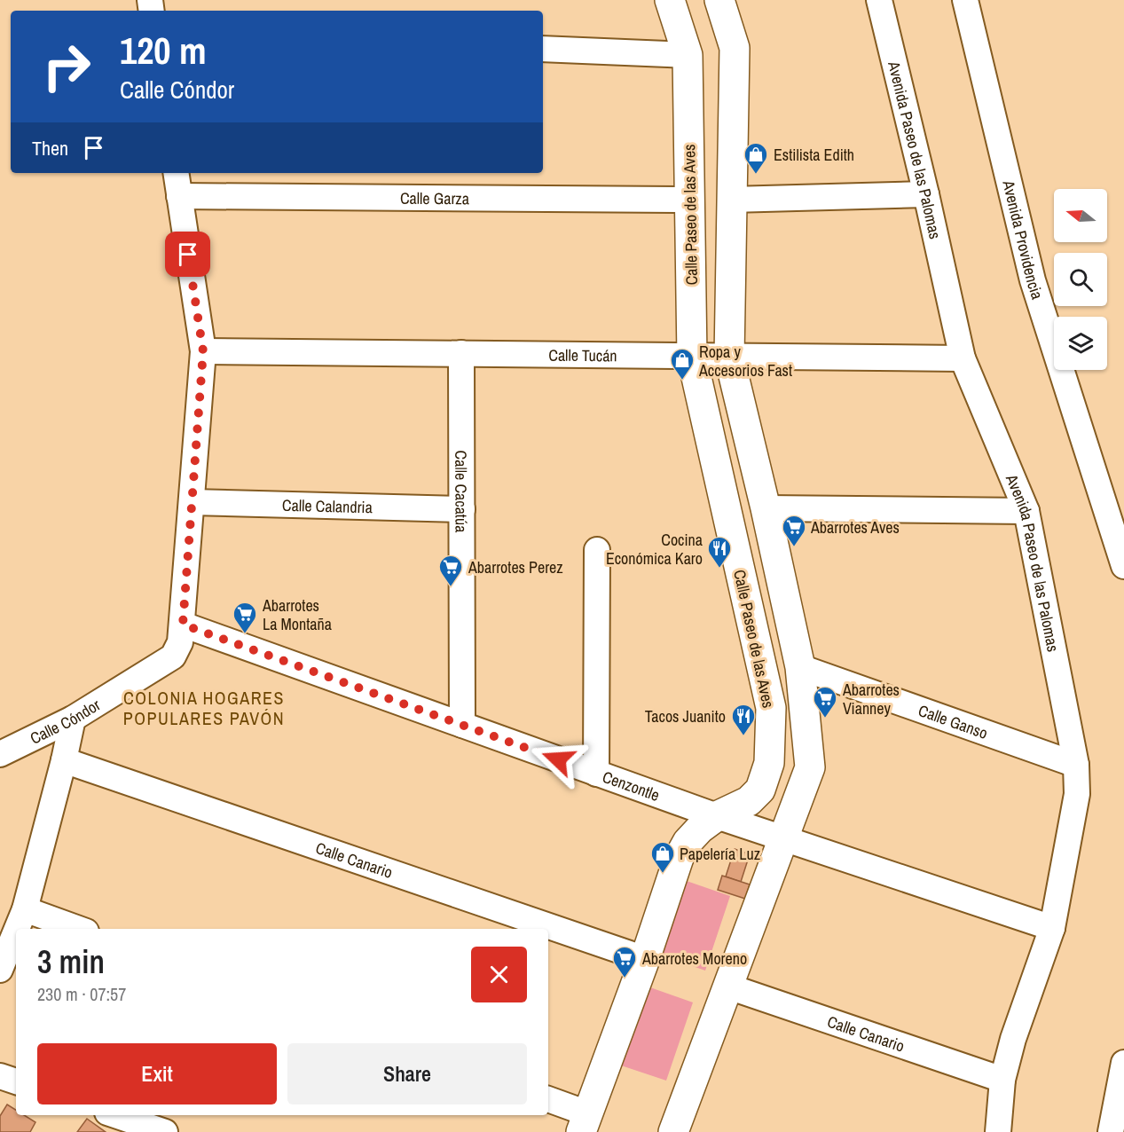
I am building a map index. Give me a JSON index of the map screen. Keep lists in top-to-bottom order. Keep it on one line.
{"streets":{"street":["Avenida Paseo de las Palomas","Calle Garza","Calle Paseo de las Aves","Avenida Providencia","Calle Tucán","Calle Cacatúa","Calle Calandria","Calle Cóndor","Calle Ganso","Cenzontle","Calle Canario"]},"crossings":[["Avenida Paseo de las Palomas","Calle Tucán"],["Avenida Paseo de las Palomas","Calle Ganso"],["Avenida Paseo de las Palomas","Cenzontle"],["Avenida Paseo de las Palomas","Calle Canario"],["Calle Garza","Calle Paseo de las Aves"],["Calle Garza","Calle Cóndor"],["Calle Paseo de las Aves","Calle Tucán"],["Calle Paseo de las Aves","Cenzontle"],["Calle Paseo de las Aves","Calle Canario"],["Calle Tucán","Calle Cacatúa"],["Calle Tucán","Calle Cóndor"],["Calle Cacatúa","Calle Calandria"],["Calle Cacatúa","Cenzontle"],["Calle Calandria","Calle Cóndor"],["Calle Cóndor","Cenzontle"]],"districts":["COLONIA HOGARES POPULARES PAVÓN"],"places":{"shop":["Estilista Edith","Ropa y Accesorios Fast","Papelería Luz"],"supermarket":["Abarrotes Aves","Abarrotes Perez","Abarrotes La Montaña","Abarrotes Vianney","Abarrotes Moreno"],"restaurant":["Cocina Económica Karo","Tacos Juanito"]},"north":"left","page":{"turn":["120 m","Calle Cóndor"],"then":"Then","heading":["3 min","230 m · 07:57"],"buttons":["Exit","Share"]}}
